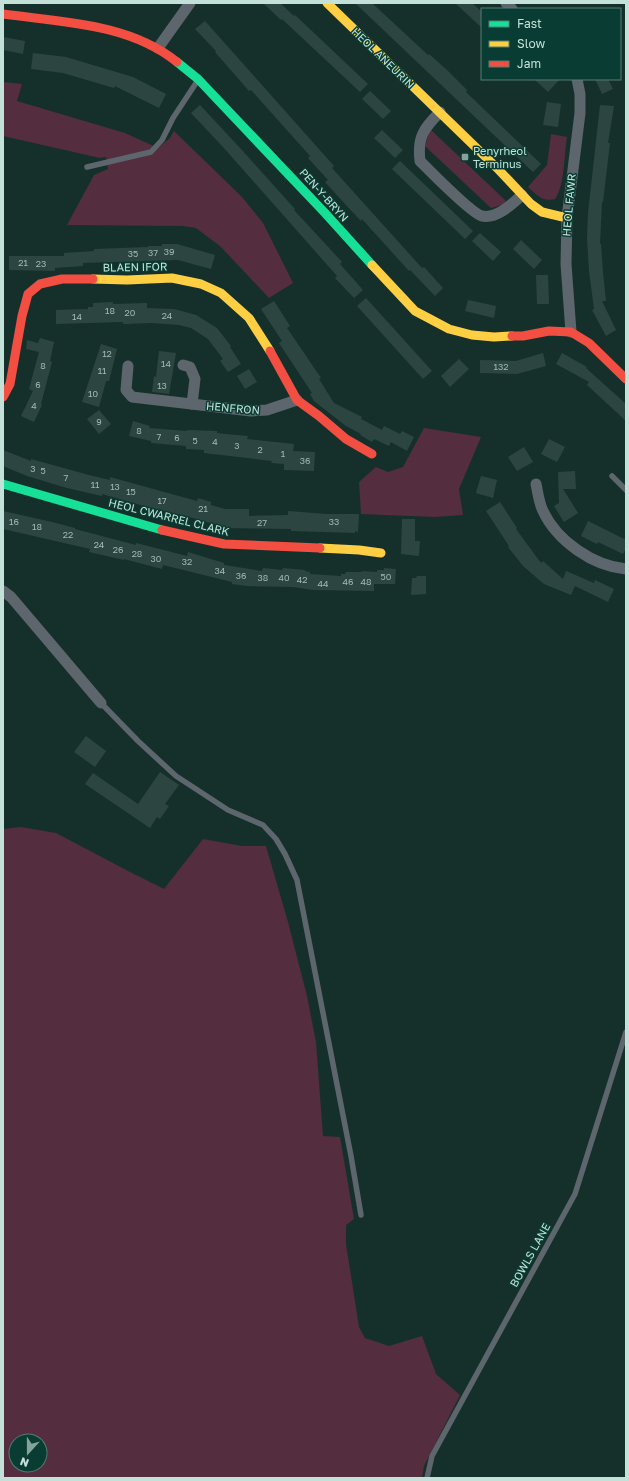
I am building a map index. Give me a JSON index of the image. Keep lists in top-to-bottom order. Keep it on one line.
{"streets":{"street":["HEOL ANEURIN","PEN-Y-BRYN","HEOL FAWR","BLAEN IFOR","HENFRON","HEOL CWARREL CLARK"],"lane":["BOWLS LANE"]},"crossings":[["HEOL ANEURIN","HEOL FAWR"],["PEN-Y-BRYN","HEOL FAWR"],["BLAEN IFOR","HENFRON"]],"places":{"transit":["Penyrheol Terminus"]},"house_numbers":["39","37","35","21","23","18","20","24","14","12","14","8","132","11","6","13","10","4","9","8","7","6","5","4","3","2","1","36","3","5","7","11","13","15","17","21","16","33","27","18","22","24","26","28","30","32","34","36","50","38","40","42","46","48","44"],"legend":["Fast","Slow","Jam"],"north":"bottom"}
